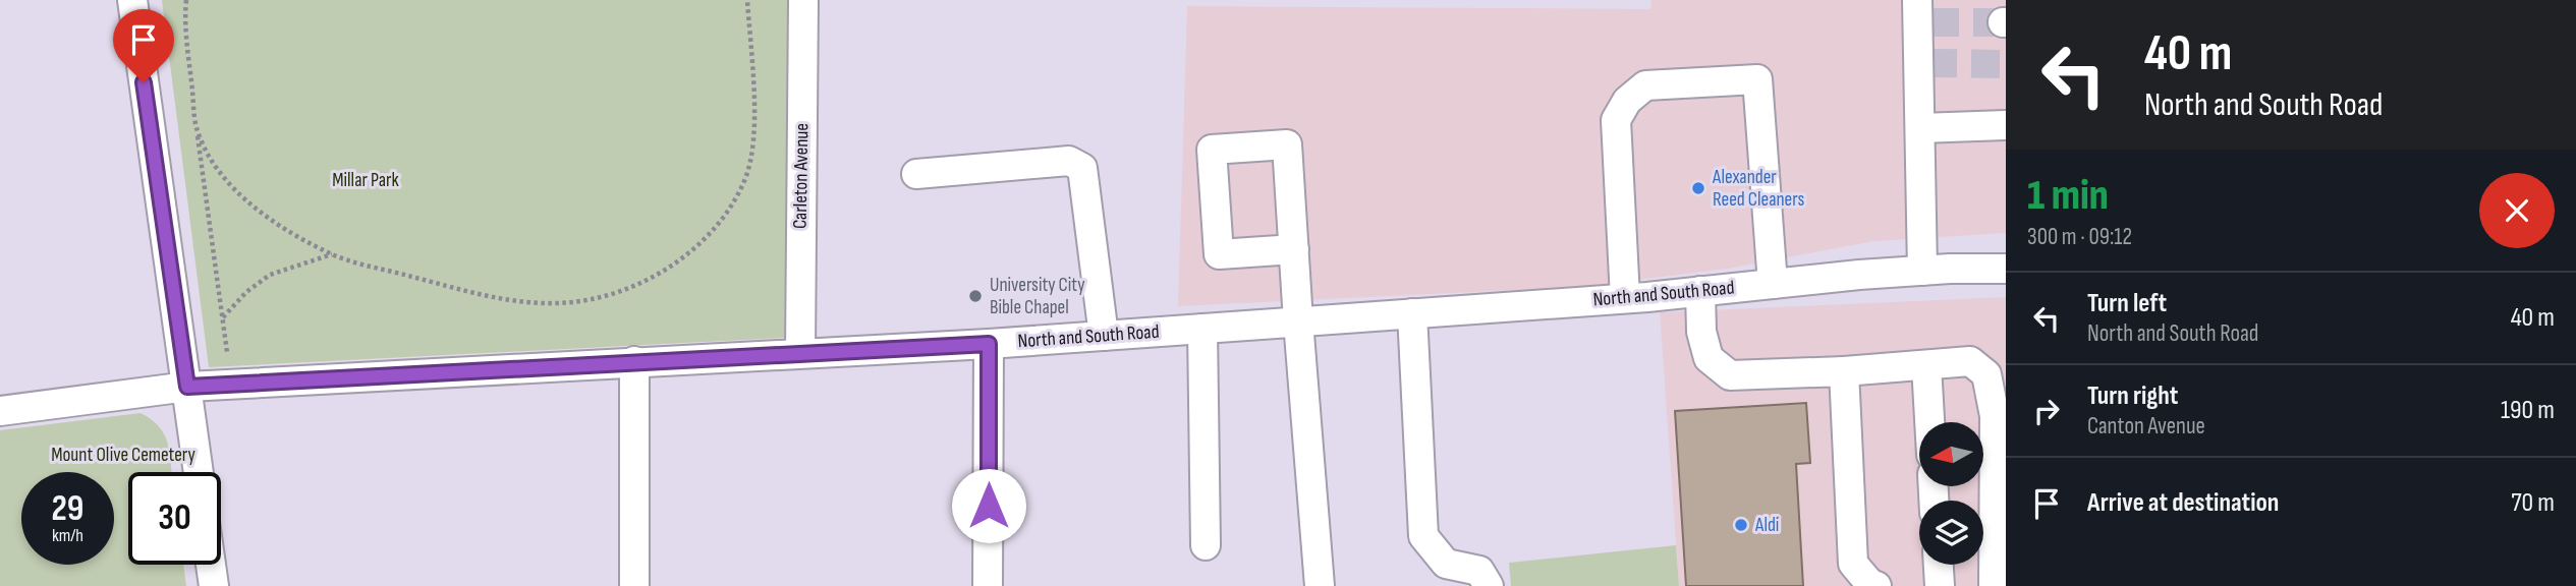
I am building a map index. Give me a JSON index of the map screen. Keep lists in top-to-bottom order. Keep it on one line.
{"streets":{"street":["Carleton Avenue","North and South Road"]},"crossings":[["Carleton Avenue","North and South Road"]],"parks":["Millar Park","Mount Olive Cemetery"],"places":["Alexander Reed Cleaners","University City Bible Chapel","Aldi"],"north":"left","page":{"turn":["40 m","North and South Road"],"heading":["1 min","300 m · 09:12"],"list":[{"name":"Turn left","note":"North and South Road","value":"40 m"},{"name":"Turn right","note":"Canton Avenue","value":"190 m"},{"name":"Arrive at destination","value":"70 m"}],"speed":"29 km/h","limit":"30"}}
